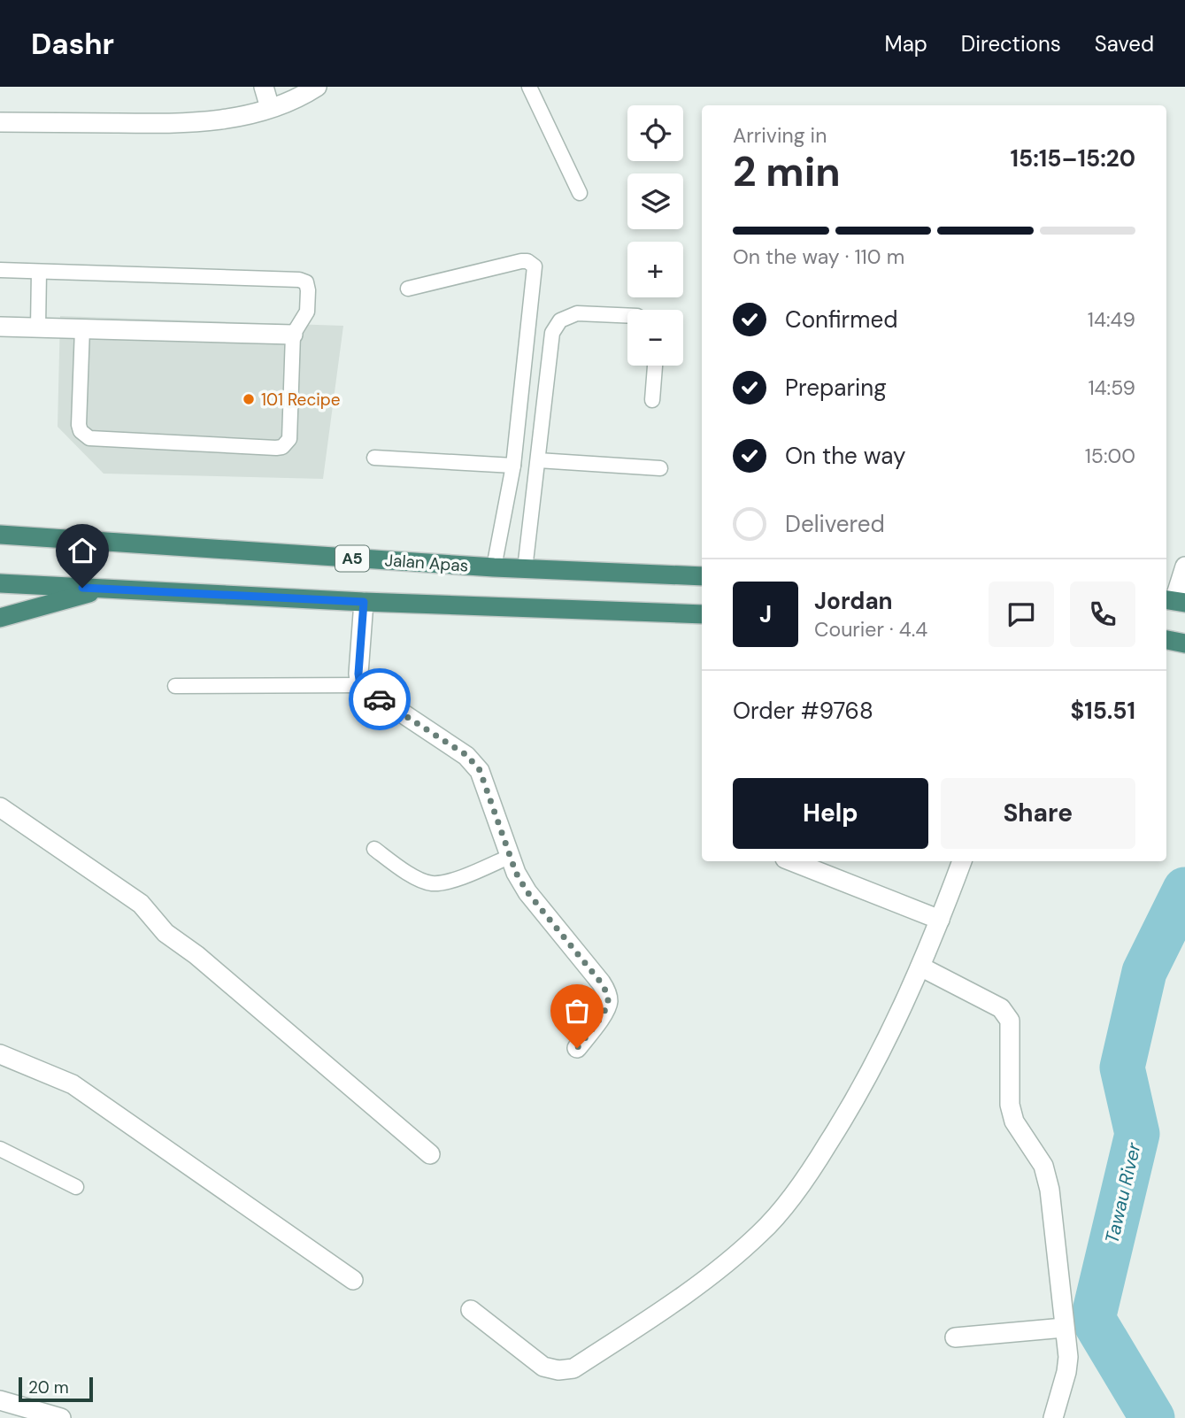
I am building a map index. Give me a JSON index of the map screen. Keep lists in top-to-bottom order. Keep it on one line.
{"streets":{"highway":["A5","Jalan Apas"]},"water":["Tawau River"],"places":["101 Recipe"],"scale_bar":"20 m","page":{"header":"Dashr","nav":["Map","Directions","Saved"],"map_buttons":["+","−"],"heading":["2 min","Arriving in","15:15–15:20"],"panel":["Jordan","Courier · 4.4","Order #9768","$15.51"],"bar":"On the way · 110 m","list":[["Confirmed","14:49"],["Preparing","14:59"],["On the way","15:00"],"Delivered"],"round":"J","buttons":["Help","Share"],"scale":"20 m"}}
